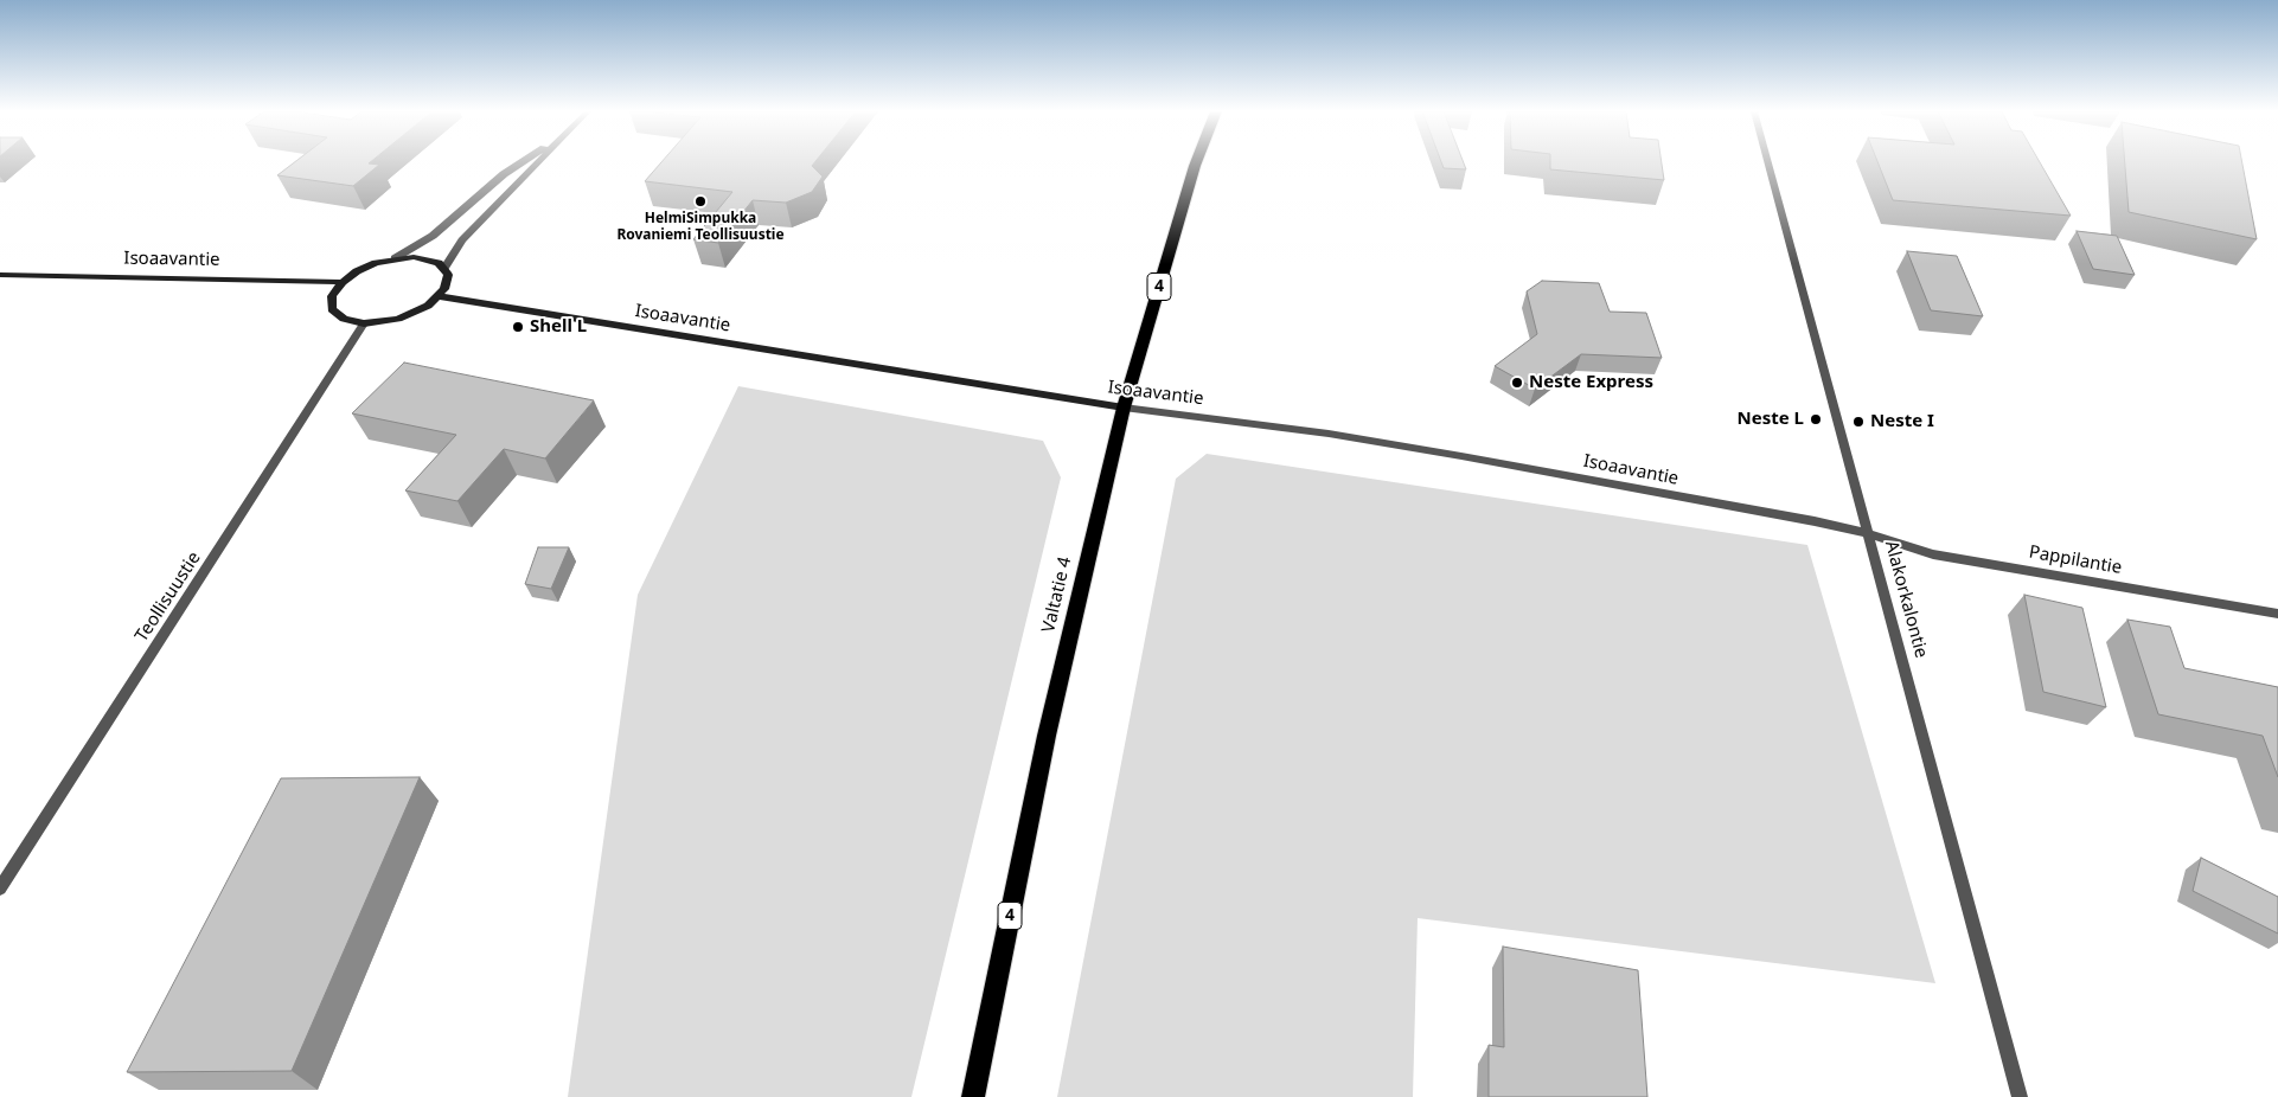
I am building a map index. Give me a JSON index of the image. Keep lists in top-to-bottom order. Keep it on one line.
{"streets":{"highway":["4","Valtatie 4"],"main road":["Isoaavantie"],"street":["Pappilantie","Teollisuustie","Alakorkalontie"]},"crossings":[["Isoaavantie","Pappilantie"],["Isoaavantie","Valtatie 4"],["Isoaavantie","Alakorkalontie"],["Pappilantie","Alakorkalontie"]],"places":["HelmiSimpukka Rovaniemi Teollisuustie","Shell L","Neste Express","Neste L","Neste I"]}
